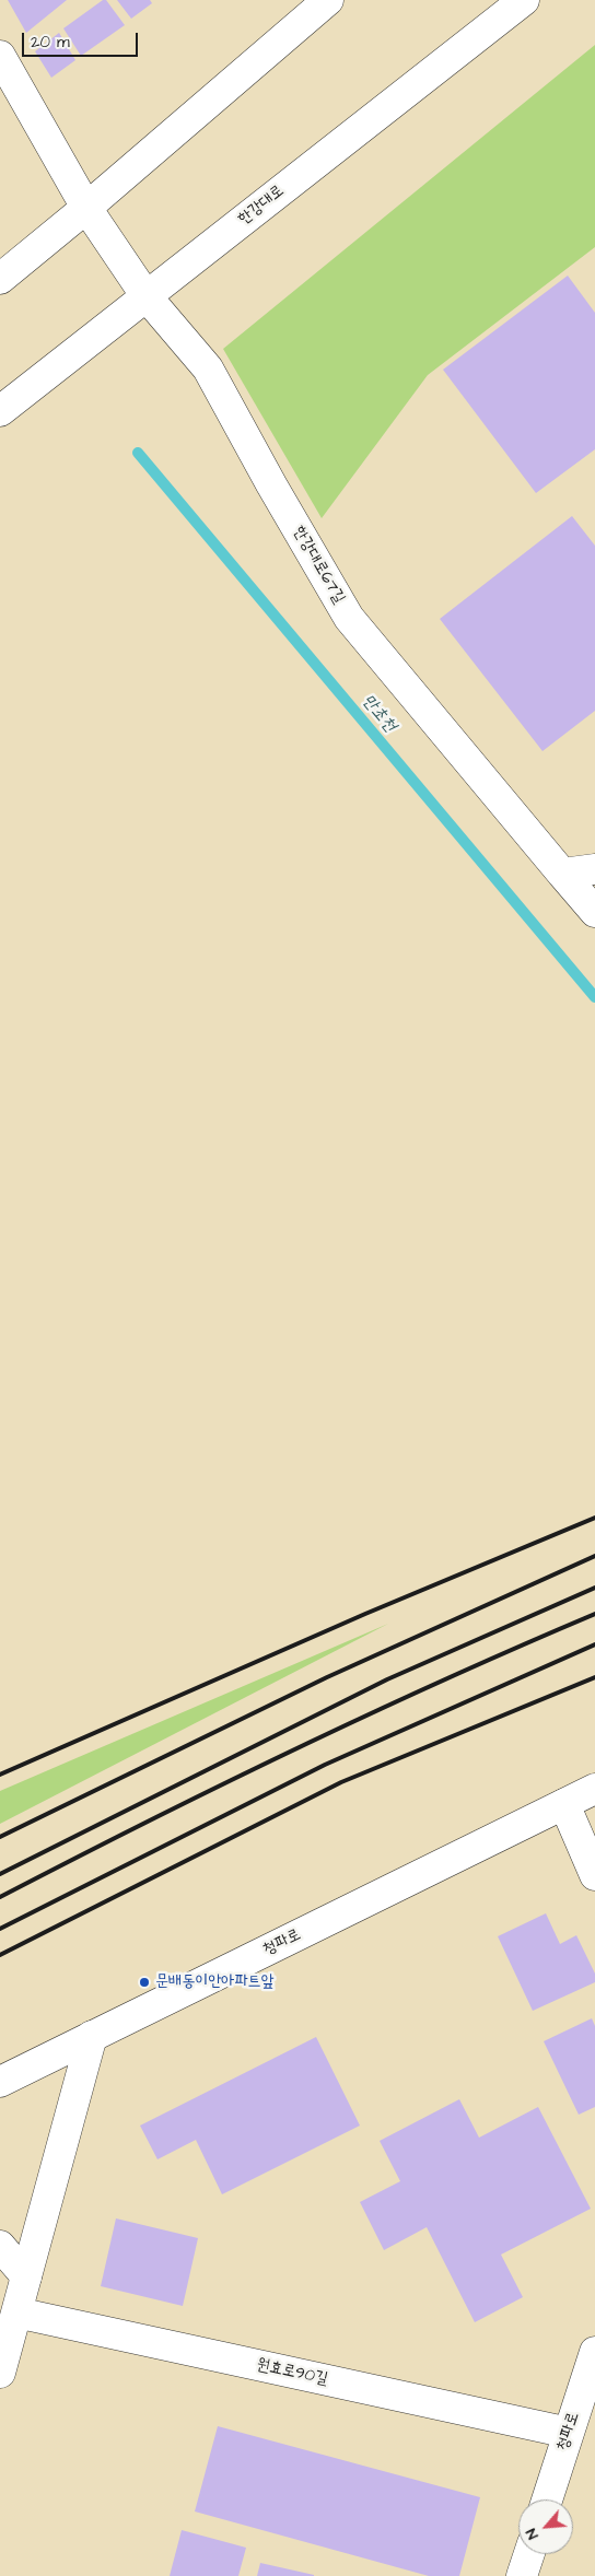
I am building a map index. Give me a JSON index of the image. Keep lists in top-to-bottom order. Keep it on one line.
{"streets":{"street":["한강대로","한강대로67길","청파로","원효로90길"]},"crossings":[["한강대로","한강대로67길"],["청파로","원효로90길"]],"water":["만초천"],"places":["문배동이안아파트앞"],"scale_bar":"20 m","north":"bottom left"}
